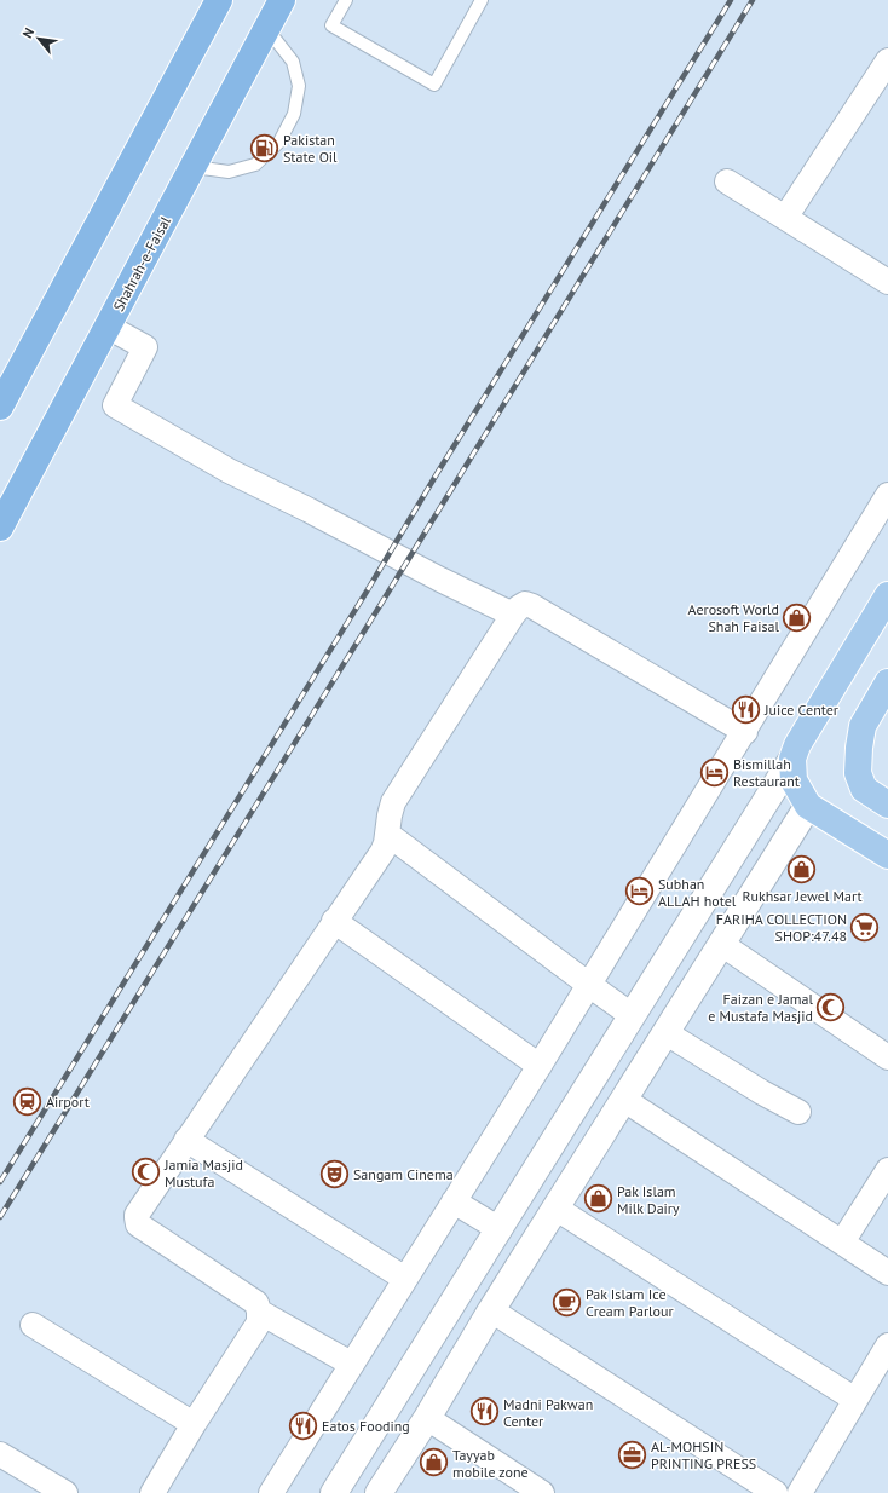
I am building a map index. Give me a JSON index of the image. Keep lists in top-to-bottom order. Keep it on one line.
{"streets":{"highway":["Shahrah-e-Faisal"]},"places":{"fuel station":["Pakistan State Oil"],"shop":["Aerosoft World Shah Faisal","Rukhsar Jewel Mart","Pak Islam Milk Dairy","Tayyab mobile zone"],"restaurant":["Juice Center","Madni Pakwan Center","Eatos Fooding"],"hotel":["Bismillah Restaurant","Subhan ALLAH hotel"],"supermarket":["FARIHA COLLECTION SHOP:47.48"],"mosque":["Faizan e Jamal e Mustafa Masjid","Jamia Masjid Mustufa"],"station":["Airport"],"theatre":["Sangam Cinema"],"cafe":["Pak Islam Ice Cream Parlour"],"office":["AL-MOHSIN PRINTING PRESS"]},"north":"top left"}
